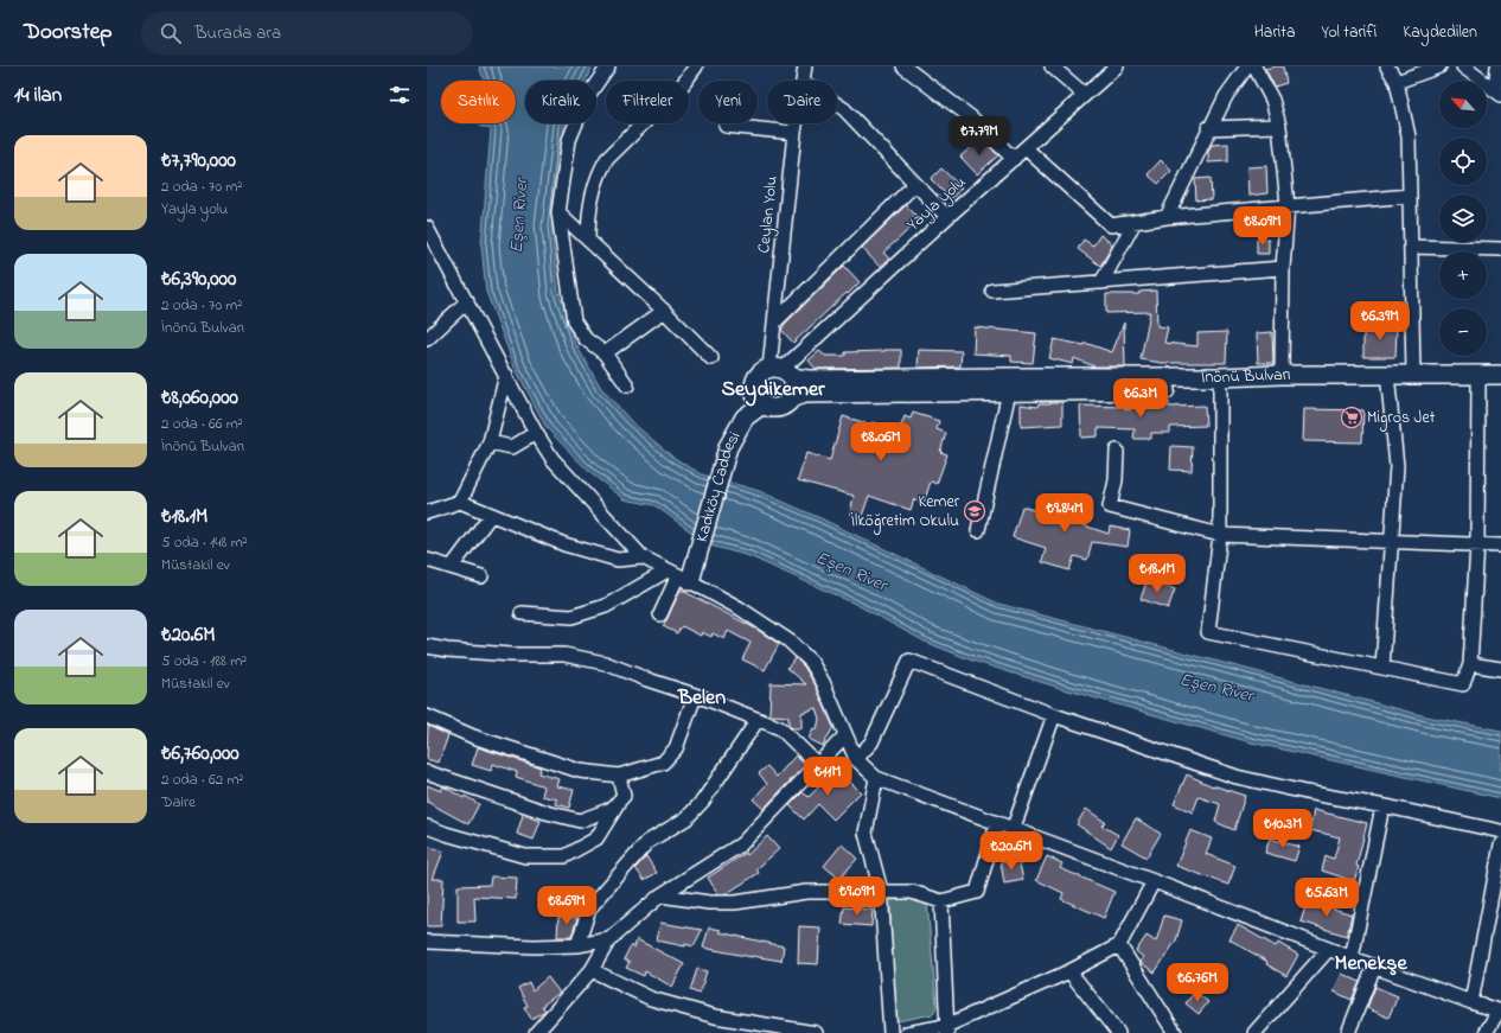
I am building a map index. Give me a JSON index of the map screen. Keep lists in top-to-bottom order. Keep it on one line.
{"streets":{"main road":["İnönü Bulvarı","Kadıköy Caddesi"],"street":["Yayla yolu","Ceylan Yolu"]},"crossings":[["Yayla yolu","Ceylan Yolu"],["Yayla yolu","İnönü Bulvarı"],["Yayla yolu","Kadıköy Caddesi"],["Ceylan Yolu","İnönü Bulvarı"],["Ceylan Yolu","Kadıköy Caddesi"],["İnönü Bulvarı","Kadıköy Caddesi"]],"districts":["Seydikemer","Belen","Menekşe"],"water":["Eşen River"],"places":{"supermarket":["Migros Jet"],"school or university":["Kemer İlköğretim Okulu"]},"north":"top left","page":{"header":"Doorstep","search":"Burada ara","nav":["Harita","Yol tarifi","Kaydedilen"],"heading":"14 ilan","map_buttons":["+","−"],"chip":["Satılık","Kiralık","Filtreler","Yeni","Daire"],"price":["₺7.79M","₺8.09M","₺6.39M","₺6.3M","₺8.06M","₺9.84M","₺18.1M","₺11M","₺10.3M","₺20.6M","₺9.09M","₺5.63M","₺8.69M","₺6.76M"],"list":[{"name":"₺7,790,000","note":"2 oda · 70 m² · Yayla yolu"},{"name":"₺6,390,000","note":"2 oda · 70 m² · İnönü Bulvarı"},{"name":"₺8,060,000","note":"2 oda · 66 m² · İnönü Bulvarı"},{"name":"₺18.1M","note":"5 oda · 148 m² · Müstakil ev"},{"name":"₺20.6M","note":"5 oda · 188 m² · Müstakil ev"},{"name":"₺6,760,000","note":"2 oda · 62 m² · Daire"}]}}
